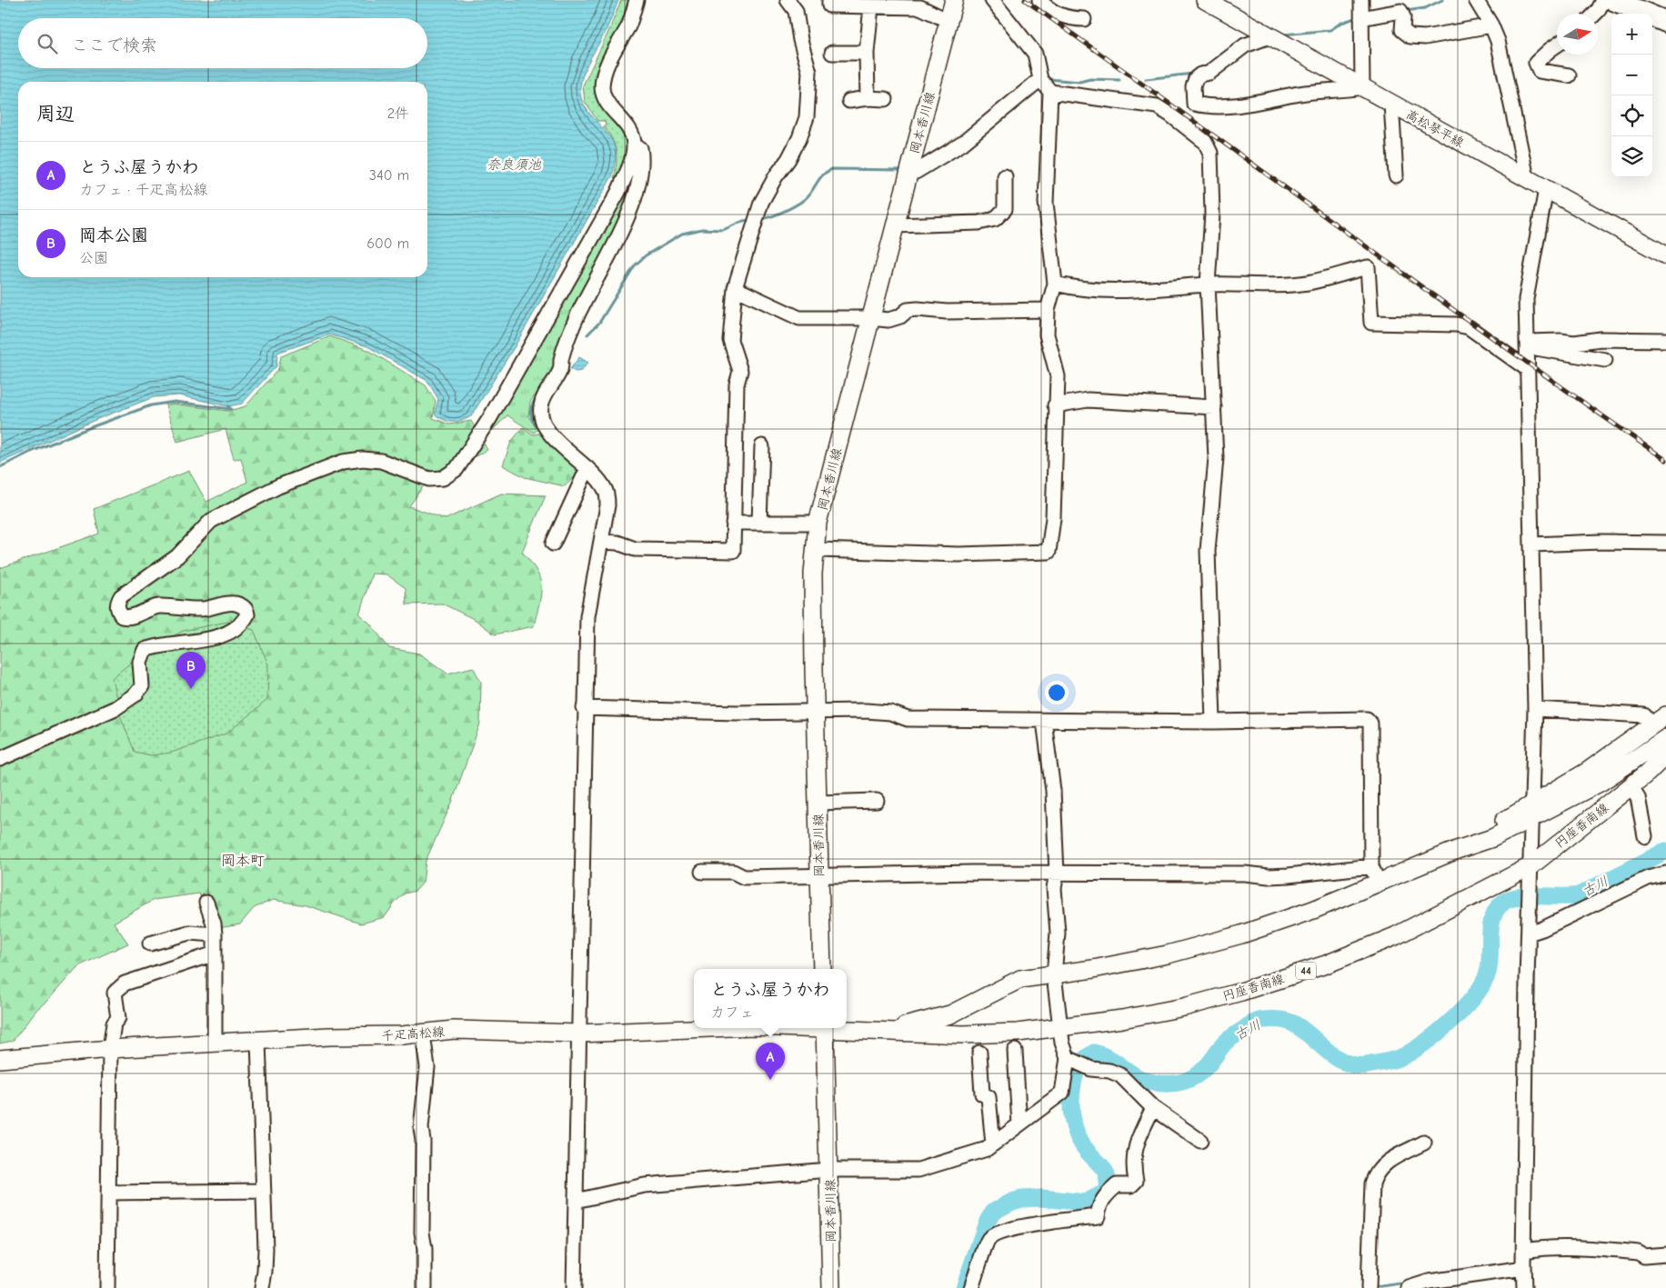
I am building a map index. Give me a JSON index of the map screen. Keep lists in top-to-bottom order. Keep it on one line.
{"streets":{"main road":["岡本香川線","高松琴平線","円座香南線","44","千疋高松線"]},"crossings":[["円座香南線","44"]],"districts":["岡本町"],"water":["奈良須池","古川"],"north":"right","page":{"map_buttons":["+","−"],"search":"ここで検索","heading":["周辺","2件"],"list":[{"mark":"A","name":"とうふ屋うかわ","note":"カフェ · 千疋高松線","value":"340 m"},{"mark":"B","name":"岡本公園","note":"公園","value":"600 m"}],"pins":["B","A"],"popup":["とうふ屋うかわ","カフェ"]}}
